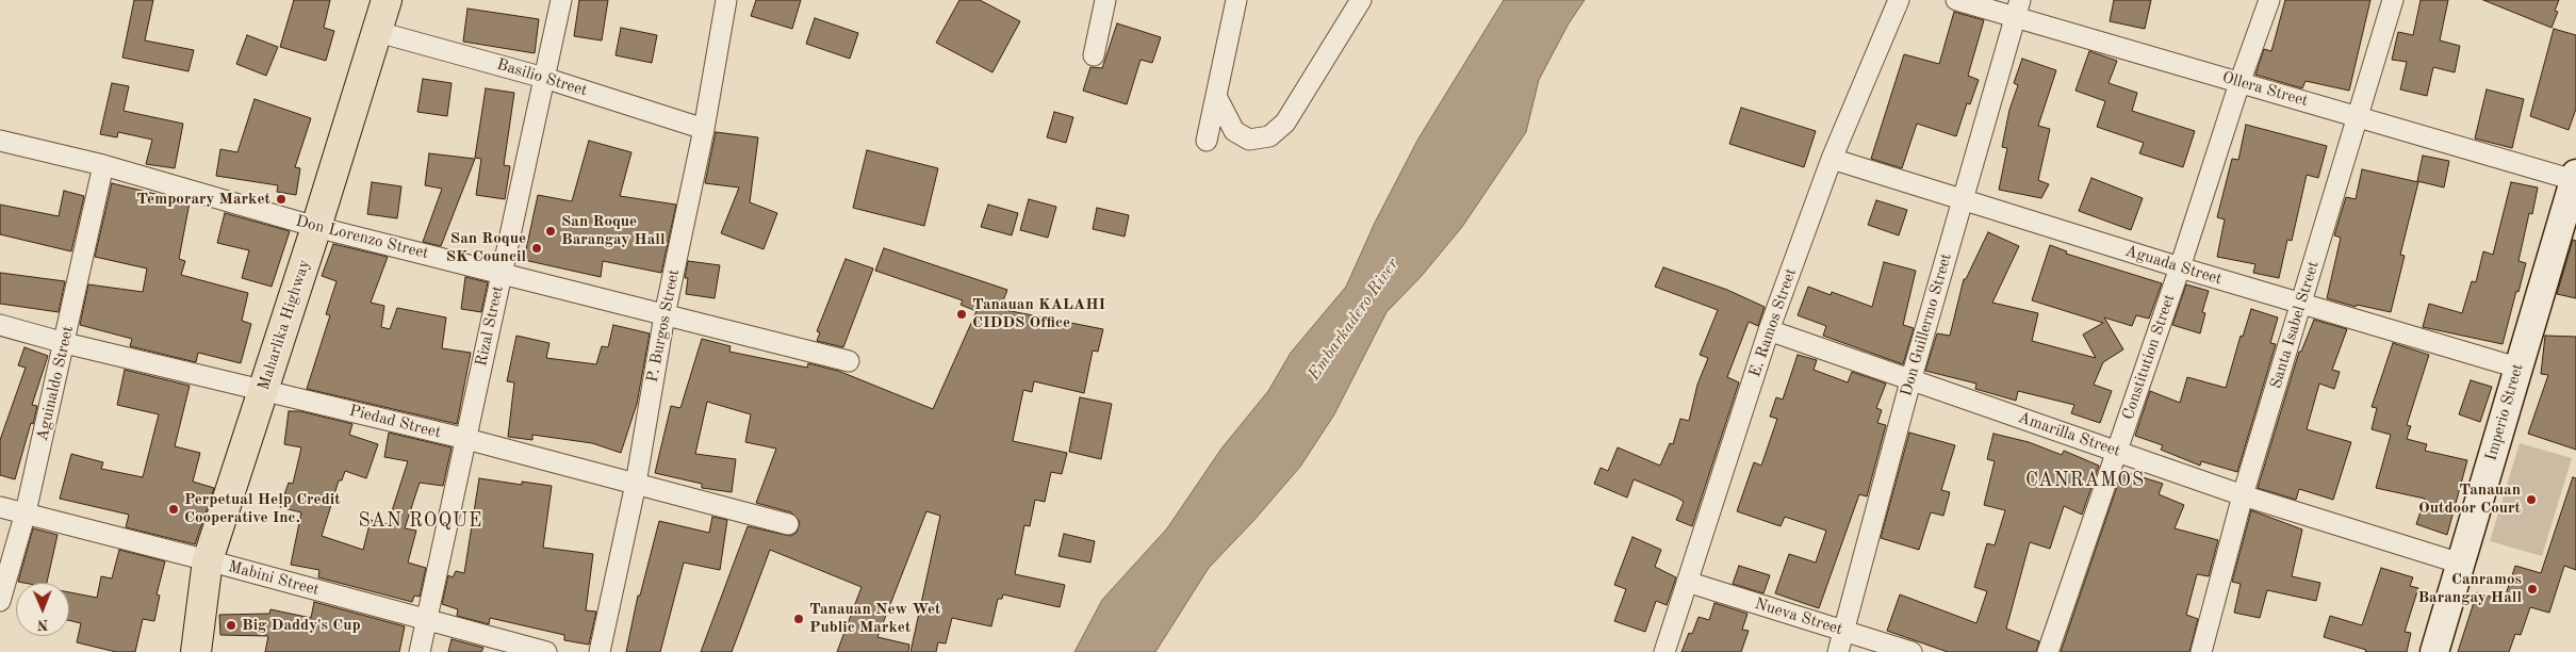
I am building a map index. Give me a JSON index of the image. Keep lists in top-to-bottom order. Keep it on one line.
{"streets":{"highway":["Maharlika Highway"],"street":["Basilio Street","Ollera Street","Don Lorenzo Street","Aguada Street","E. Ramos Street","Don Guillermo Street","Santa Isabel Street","Rizal Street","P. Burgos Street","Constitution Street","Aguinaldo Street","Imperio Street","Piedad Street","Amarilla Street","Mabini Street","Nueva Street"]},"crossings":[["Basilio Street","Maharlika Highway"],["Basilio Street","Rizal Street"],["Basilio Street","P. Burgos Street"],["Ollera Street","Don Guillermo Street"],["Ollera Street","Santa Isabel Street"],["Ollera Street","Constitution Street"],["Ollera Street","Imperio Street"],["Don Lorenzo Street","Maharlika Highway"],["Don Lorenzo Street","Rizal Street"],["Don Lorenzo Street","P. Burgos Street"],["Don Lorenzo Street","Aguinaldo Street"],["Aguada Street","E. Ramos Street"],["Aguada Street","Don Guillermo Street"],["Aguada Street","Santa Isabel Street"],["Aguada Street","Constitution Street"],["Aguada Street","Imperio Street"],["E. Ramos Street","Amarilla Street"],["E. Ramos Street","Nueva Street"],["Maharlika Highway","Piedad Street"],["Maharlika Highway","Mabini Street"],["Don Guillermo Street","Amarilla Street"],["Don Guillermo Street","Nueva Street"],["Santa Isabel Street","Amarilla Street"],["Rizal Street","Piedad Street"],["Rizal Street","Mabini Street"],["P. Burgos Street","Piedad Street"],["Constitution Street","Amarilla Street"],["Aguinaldo Street","Piedad Street"],["Aguinaldo Street","Mabini Street"],["Imperio Street","Amarilla Street"]],"districts":["CANRAMOS","SAN ROQUE"],"water":["Embarkadero River"],"places":["Temporary Market","San Roque Barangay Hall","San Roque SK Council","Tanauan KALAHI CIDDS Office","Tanauan Outdoor Court","Perpetual Help Credit Cooperative Inc.","Canramos Barangay Hall","Tanauan New Wet Public Market","Big Daddy's Cup"],"north":"bottom"}
